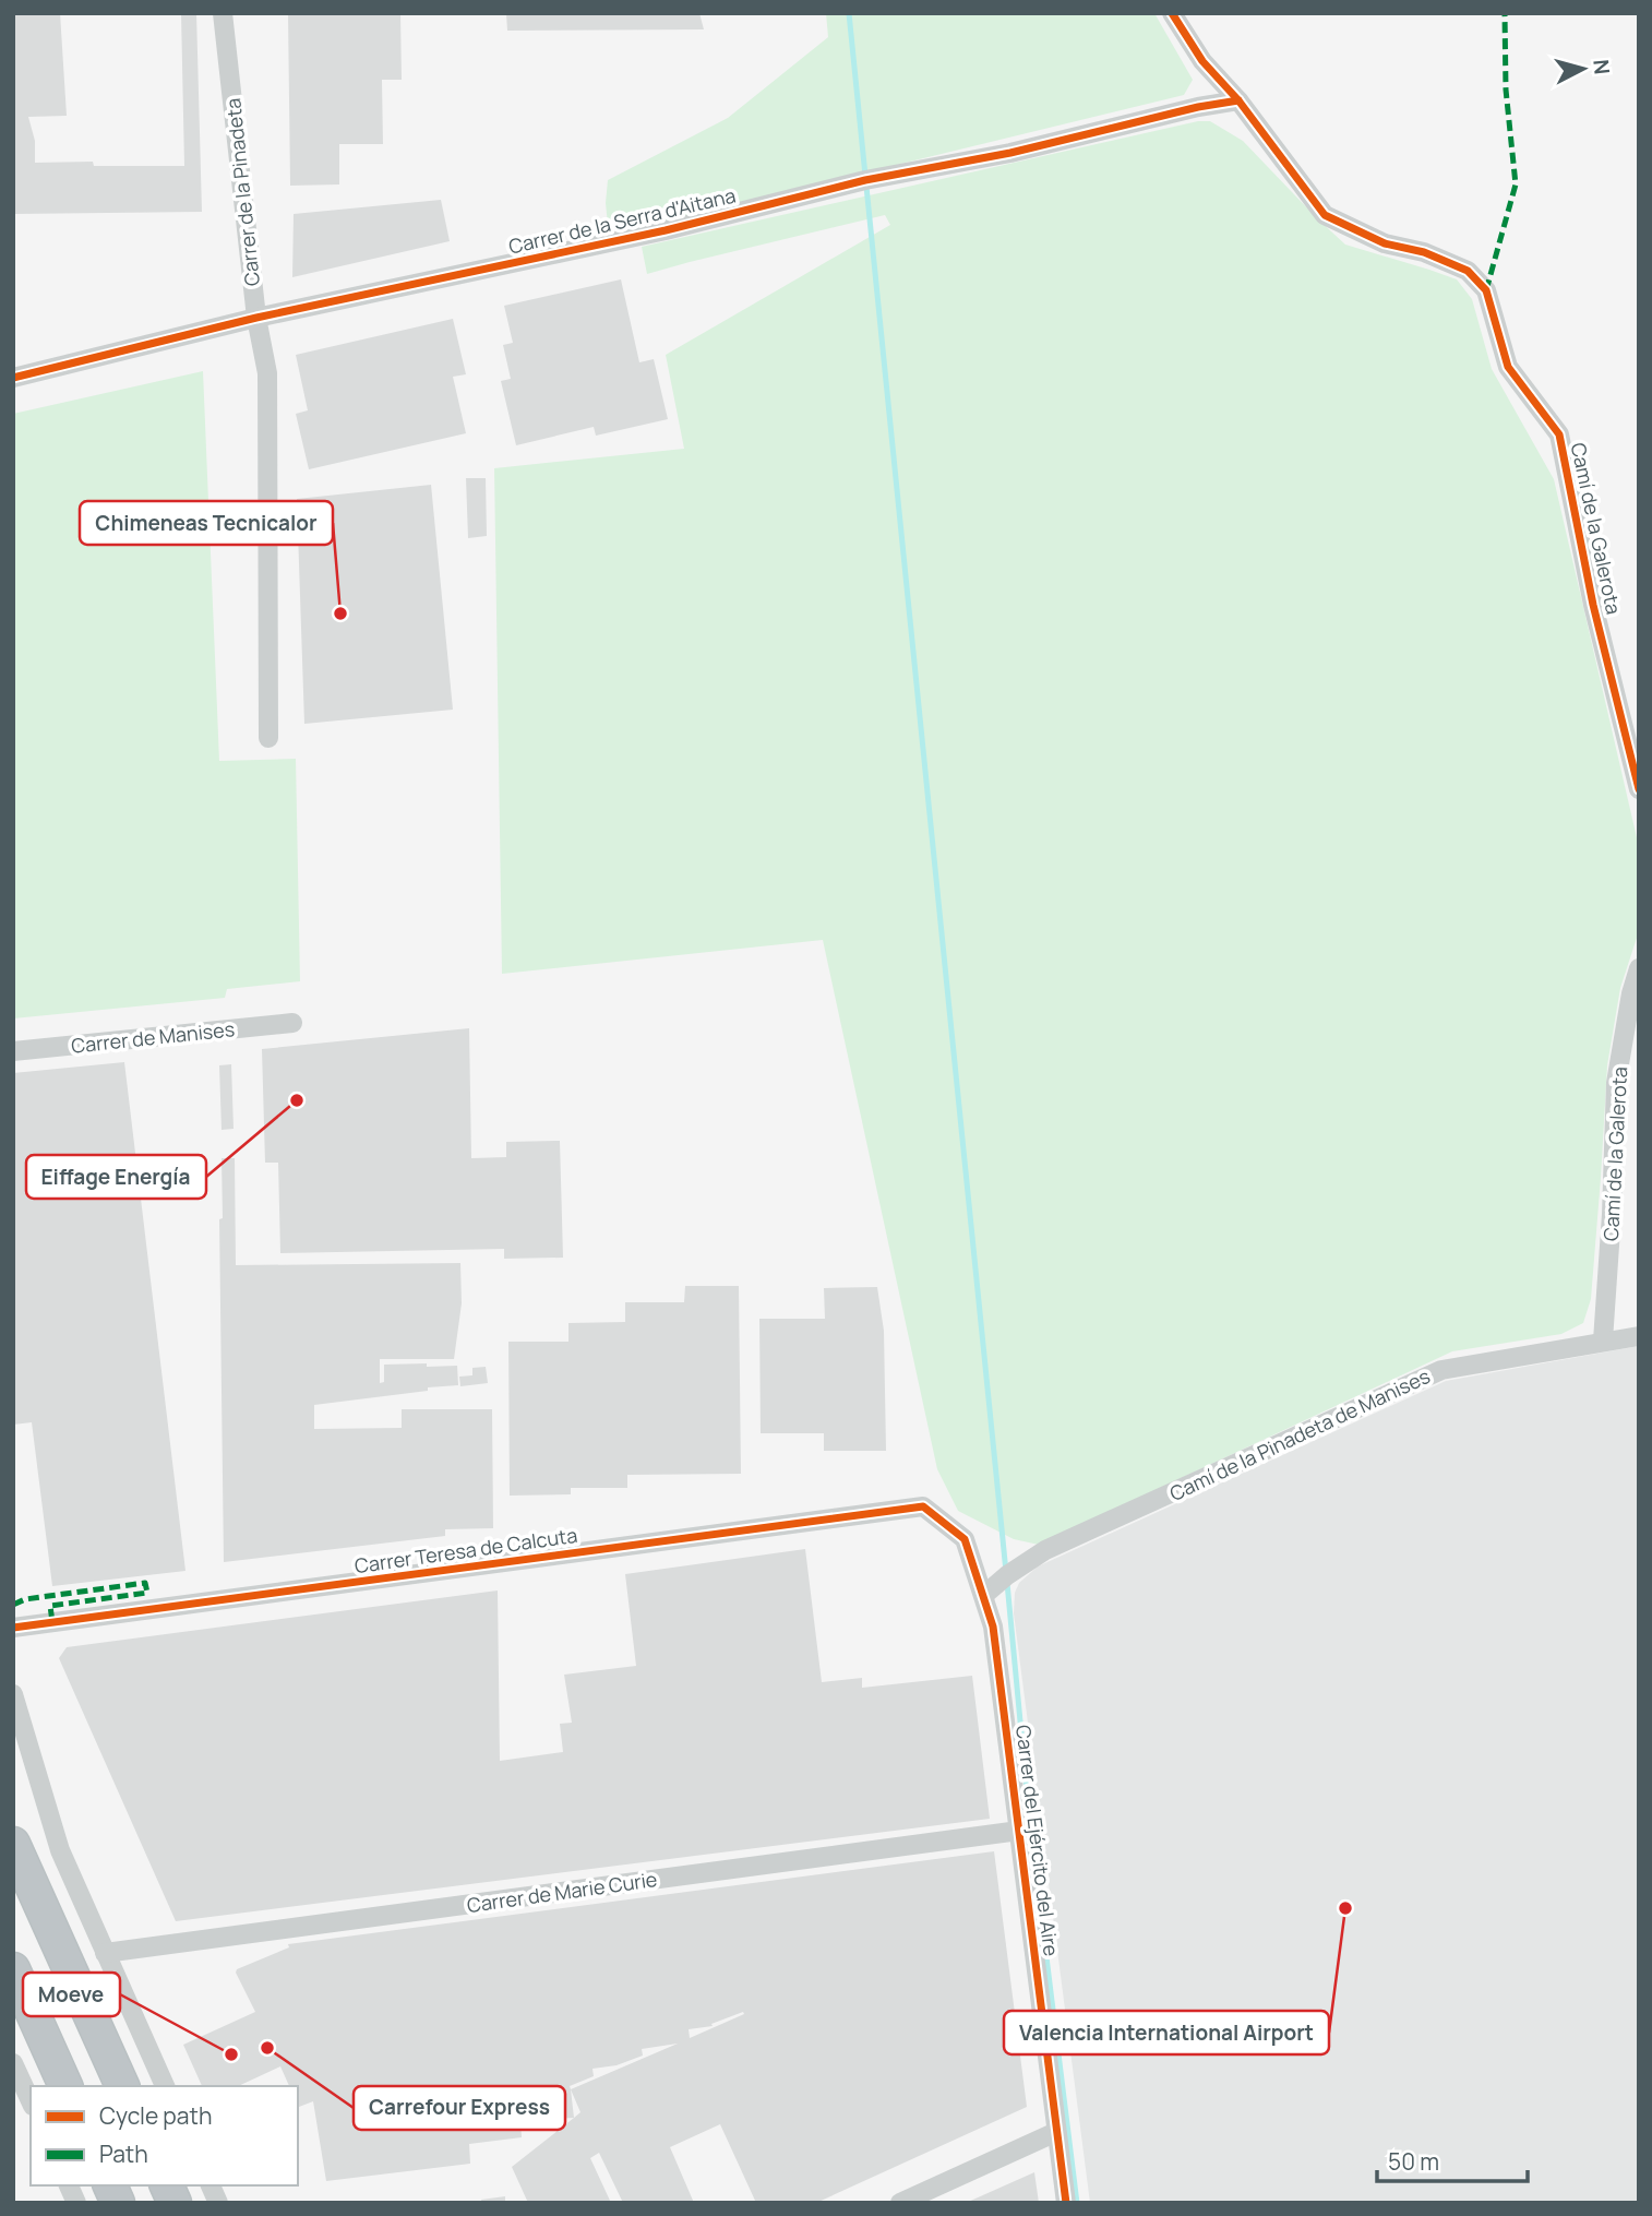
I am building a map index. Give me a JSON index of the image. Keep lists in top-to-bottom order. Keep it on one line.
{"streets":{"street":["Carrer de la Pinadeta","Carrer de la Serra d'Aitana","Camí de la Galerota","Carrer de Manises","Camí de la Pinadeta de Manises","Carrer Teresa de Calcuta","Carrer del Ejército del Aire","Carrer de Marie Curie"]},"crossings":[["Carrer de la Pinadeta","Carrer de la Serra d'Aitana"],["Carrer de la Serra d'Aitana","Camí de la Galerota"],["Camí de la Galerota","Camí de la Pinadeta de Manises"],["Camí de la Pinadeta de Manises","Carrer del Ejército del Aire"],["Carrer Teresa de Calcuta","Carrer del Ejército del Aire"],["Carrer del Ejército del Aire","Carrer de Marie Curie"]],"places":["Chimeneas Tecnicalor","Eiffage Energía","Valencia International Airport","Carrefour Express","Moeve"],"legend":["Cycle path","Path"],"scale_bar":"50 m","north":"right"}
